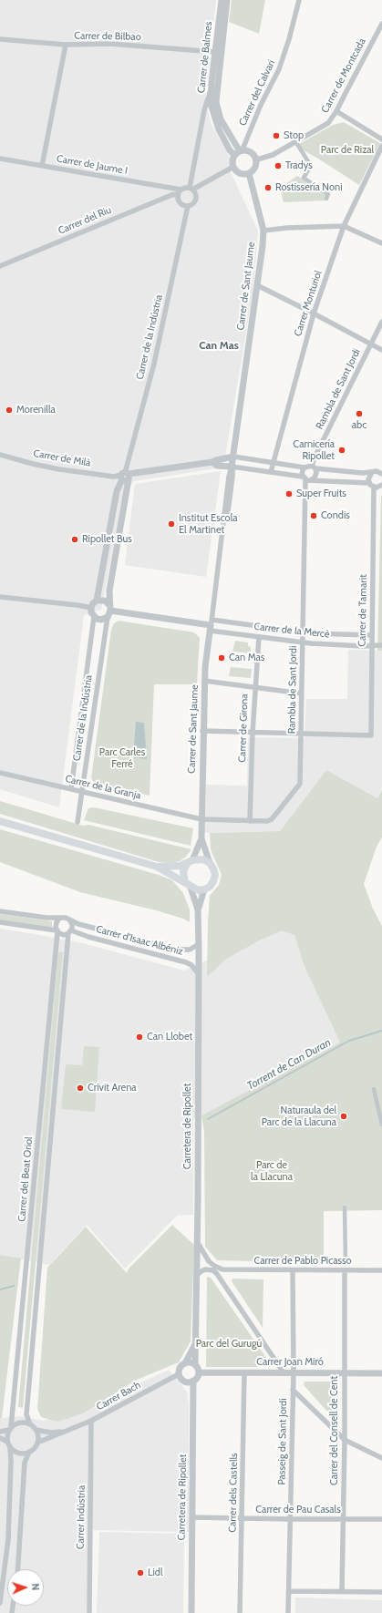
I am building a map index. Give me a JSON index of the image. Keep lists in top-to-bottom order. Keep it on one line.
{"streets":{"street":["Carrer de Bilbao","Carrer de Balmes","Carrer de Montcada","Carrer del Calvari","Carrer de Jaume I","Carrer del Riu","Carrer de Sant Jaume","Carrer Monturiol","Carrer de la Indústria","Rambla de Sant Jordi","Carrer de Milà","Carrer de Tamarit","Carrer de la Mercè","Carrer de Girona","Carrer de la Granja","Carrer d'Isaac Albéniz","Carretera de Ripollet","Carrer del Beat Oriol","Carrer de Pablo Picasso","Carrer Joan Miró","Carrer Bach","Carrer del Consell de Cent","Passeig de Sant Jordi","Carrer dels Castells","Carrer de Pau Casals","Carrer Indústria"]},"crossings":[["Carrer de Bilbao","Carrer de Balmes"],["Carrer de Balmes","Carrer de Montcada"],["Carrer de Balmes","Carrer del Calvari"],["Carrer de Balmes","Carrer de Sant Jaume"],["Carrer de Montcada","Carrer del Calvari"],["Carrer de Montcada","Carrer de Sant Jaume"],["Carrer del Calvari","Carrer de Sant Jaume"],["Carrer de Jaume I","Carrer del Riu"],["Carrer de Jaume I","Carrer de la Indústria"],["Carrer del Riu","Carrer de la Indústria"],["Carrer de Sant Jaume","Rambla de Sant Jordi"],["Carrer de Sant Jaume","Carrer de Milà"],["Carrer de Sant Jaume","Carrer de la Mercè"],["Carrer de Sant Jaume","Carrer de la Granja"],["Carrer de Sant Jaume","Carretera de Ripollet"],["Carrer de la Indústria","Carrer de Milà"],["Carrer de la Indústria","Carrer de la Granja"],["Rambla de Sant Jordi","Carrer de Tamarit"],["Rambla de Sant Jordi","Carrer de la Mercè"],["Rambla de Sant Jordi","Carrer de Girona"],["Rambla de Sant Jordi","Carrer de la Granja"],["Carrer de Tamarit","Carrer de la Mercè"],["Carrer de la Mercè","Carrer de Girona"],["Carrer d'Isaac Albéniz","Carretera de Ripollet"],["Carrer d'Isaac Albéniz","Carrer del Beat Oriol"],["Carretera de Ripollet","Carrer Joan Miró"],["Carretera de Ripollet","Carrer Bach"],["Carretera de Ripollet","Carrer de Pau Casals"],["Carrer del Beat Oriol","Carrer Bach"],["Carrer de Pablo Picasso","Carrer del Consell de Cent"],["Carrer de Pablo Picasso","Passeig de Sant Jordi"],["Carrer Joan Miró","Carrer Bach"],["Carrer Joan Miró","Carrer del Consell de Cent"],["Carrer Joan Miró","Passeig de Sant Jordi"],["Carrer Joan Miró","Carrer dels Castells"],["Carrer Bach","Carrer Indústria"],["Carrer del Consell de Cent","Carrer de Pau Casals"],["Passeig de Sant Jordi","Carrer de Pau Casals"],["Carrer dels Castells","Carrer de Pau Casals"]],"districts":["Can Mas"],"water":["Torrent de Can Duran"],"parks":["Parc de Rizal","Parc Carles Ferré","Parc de la Llacuna","Parc del Gurugú"],"places":["Stop","Tradys","Rostissería Noni","Morenilla","abc","Carnicería Ripollet","Super Fruits","Condis","Institut Escola El Martinet","Ripollet Bus","Can Mas","Can Llobet","Crivit Arena","Naturaula del Parc de la Llacuna","Lidl"],"north":"right"}
